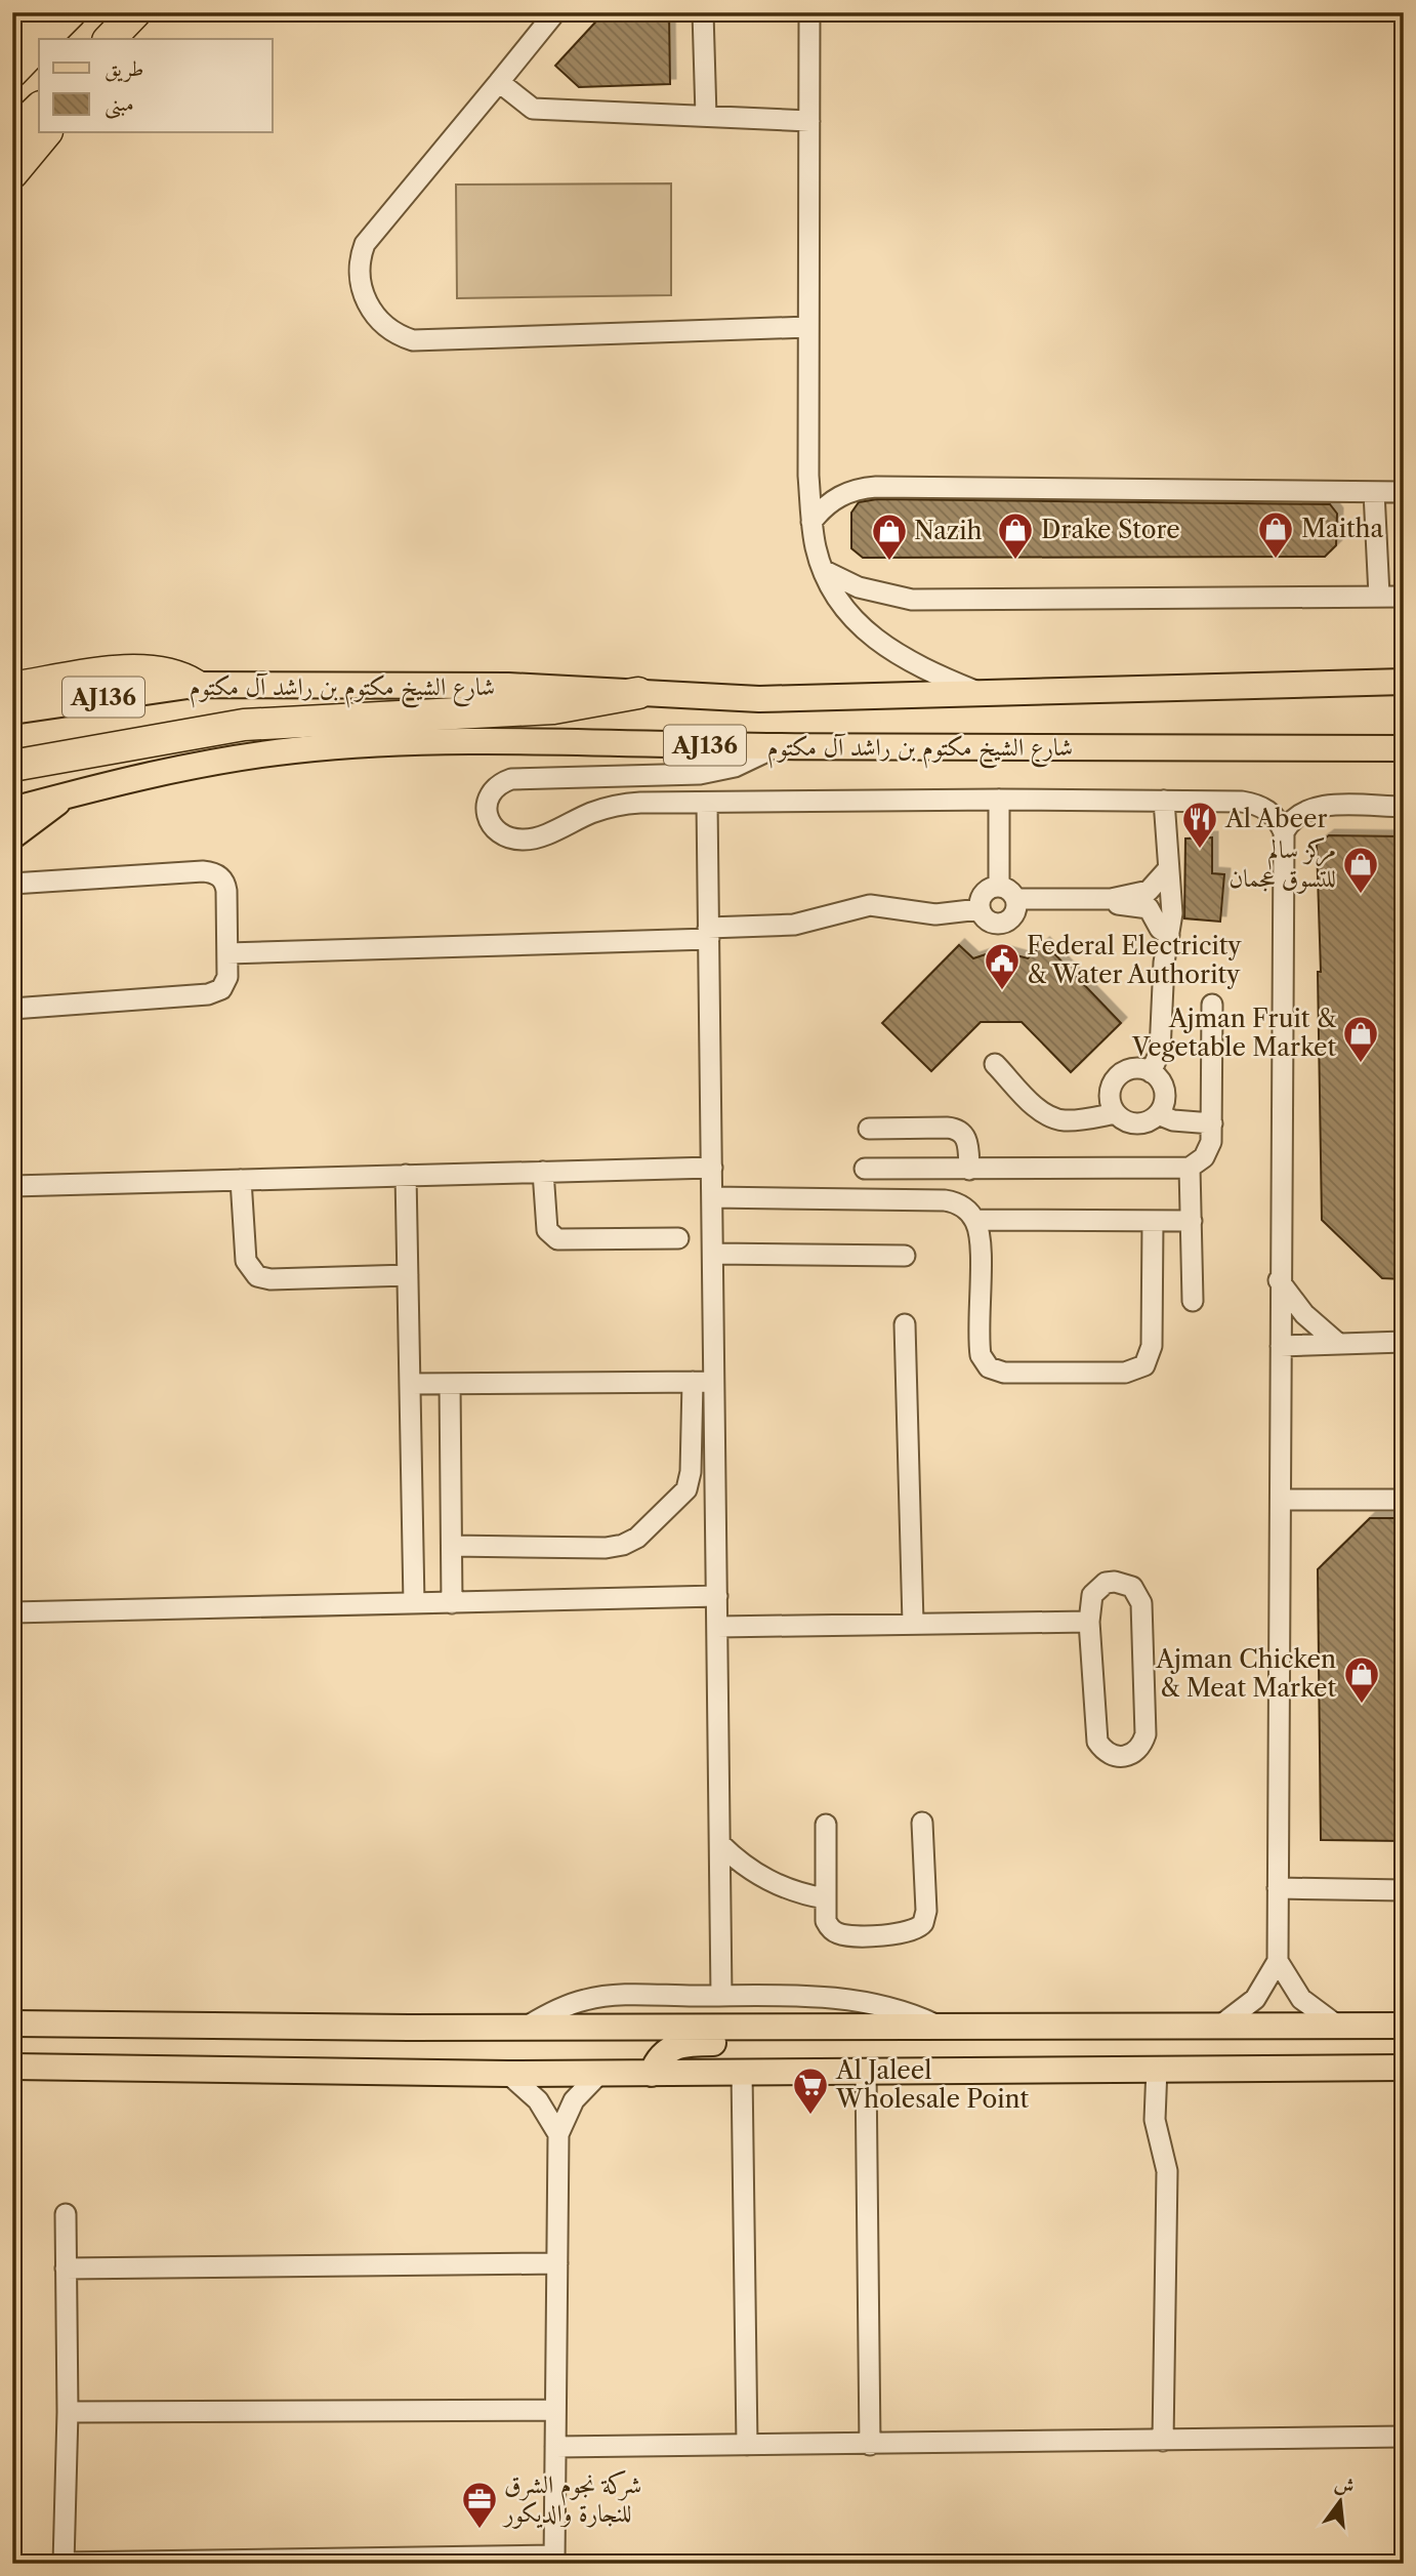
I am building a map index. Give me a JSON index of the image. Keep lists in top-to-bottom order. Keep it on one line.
{"streets":{"main road":["شارع الشيخ مكتوم بن راشد آل مكتوم","AJ136"]},"places":{"shop":["Maitha","Drake Store","Nazih","مركز سالم للتسوق عجمان","Ajman Fruit & Vegetable Market","Ajman Chicken & Meat Market"],"restaurant":["Al Abeer"],"public building":["Federal Electricity & Water Authority"],"supermarket":["Al Jaleel Wholesale Point"],"office":["شركة نجوم الشرق للنجارة والديكور"]},"legend":["طريق","مبنى"],"north":"top"}
